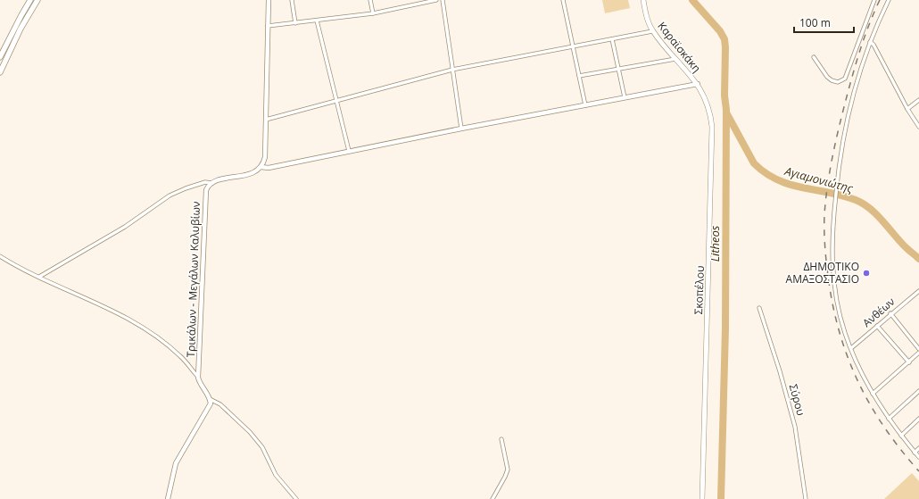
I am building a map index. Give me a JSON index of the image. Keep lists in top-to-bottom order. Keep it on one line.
{"streets":{"main road":["Καραϊσκάκη","Σκοπέλου"],"street":["Τρικάλων - Μεγάλων Καλυβίων","Ανθέων","Σύρου"]},"crossings":[["Καραϊσκάκη","Σκοπέλου"]],"water":["Αγιαμονιώτης","Litheos"],"places":["ΔΗΜΟΤΙΚΟ ΑΜΑΞΟΣΤΑΣΙΟ"],"scale_bar":"100 m"}
